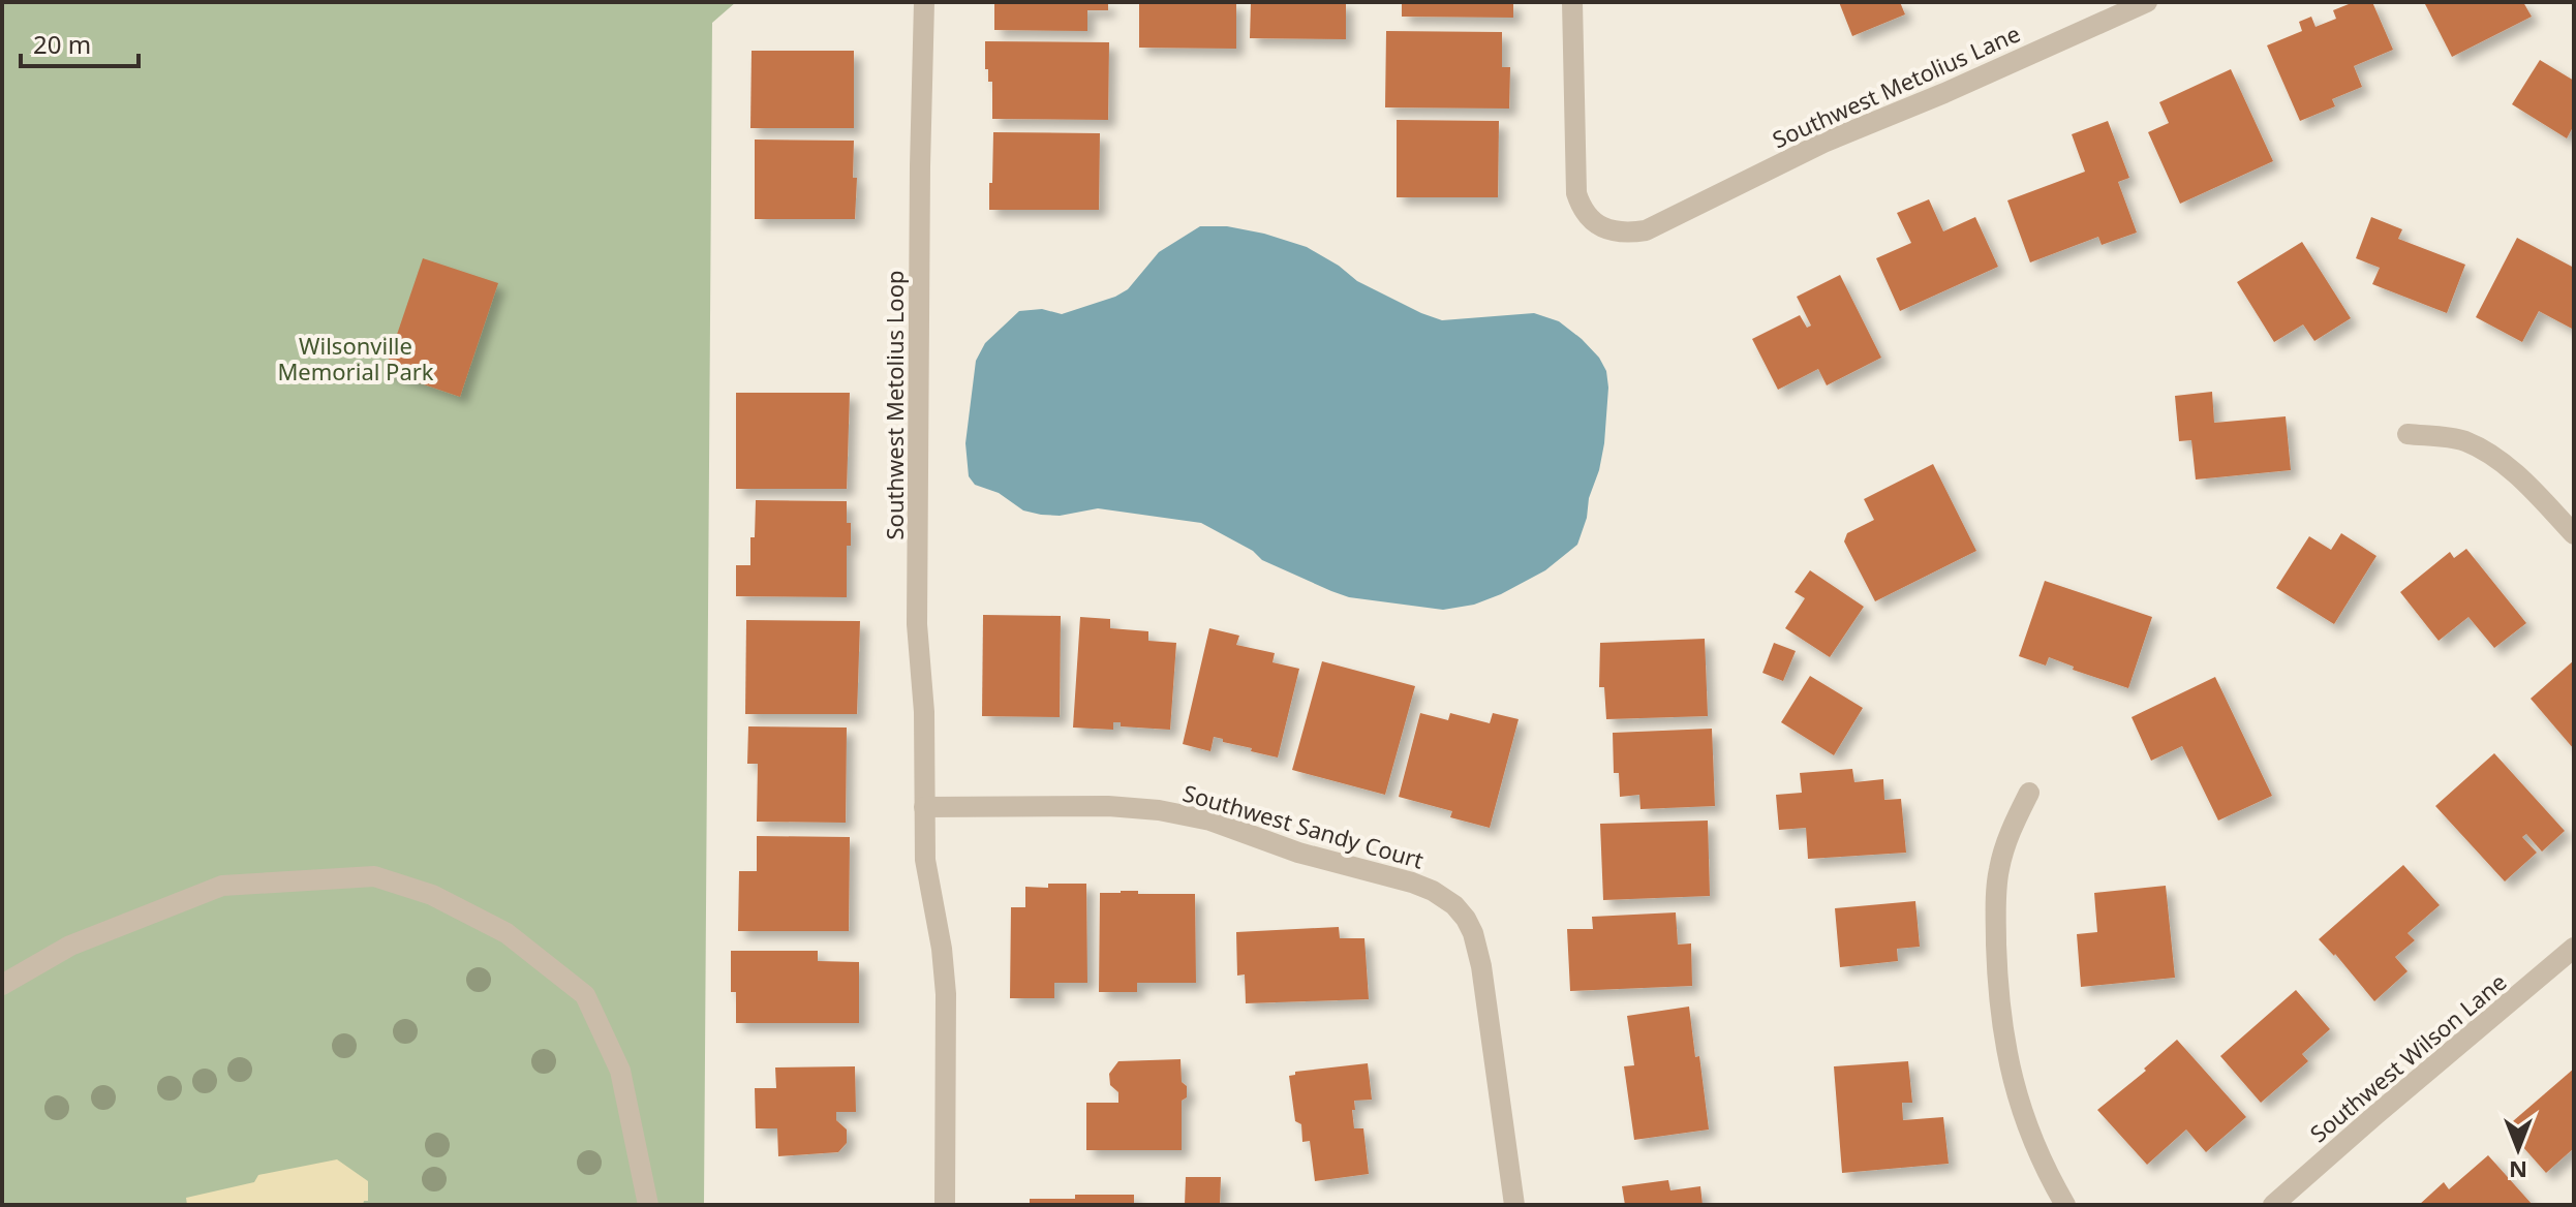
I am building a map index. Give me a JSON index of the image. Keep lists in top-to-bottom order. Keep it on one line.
{"streets":{"street":["Southwest Metolius Lane","Southwest Metolius Loop","Southwest Sandy Court","Southwest Wilson Lane"]},"crossings":[["Southwest Metolius Loop","Southwest Sandy Court"]],"parks":["Wilsonville Memorial Park"],"scale_bar":"20 m","north":"bottom"}
